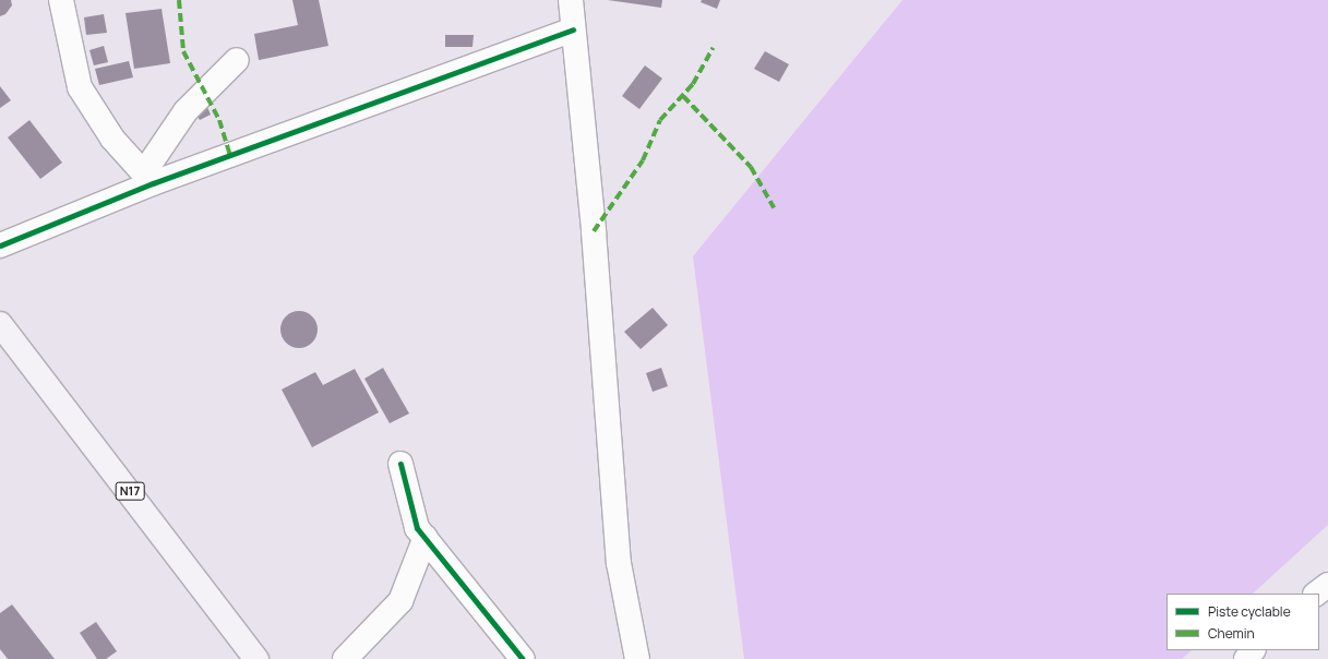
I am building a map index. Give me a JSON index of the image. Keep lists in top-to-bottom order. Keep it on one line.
{"streets":{"main road":["N17"]},"legend":["Piste cyclable","Chemin"]}
